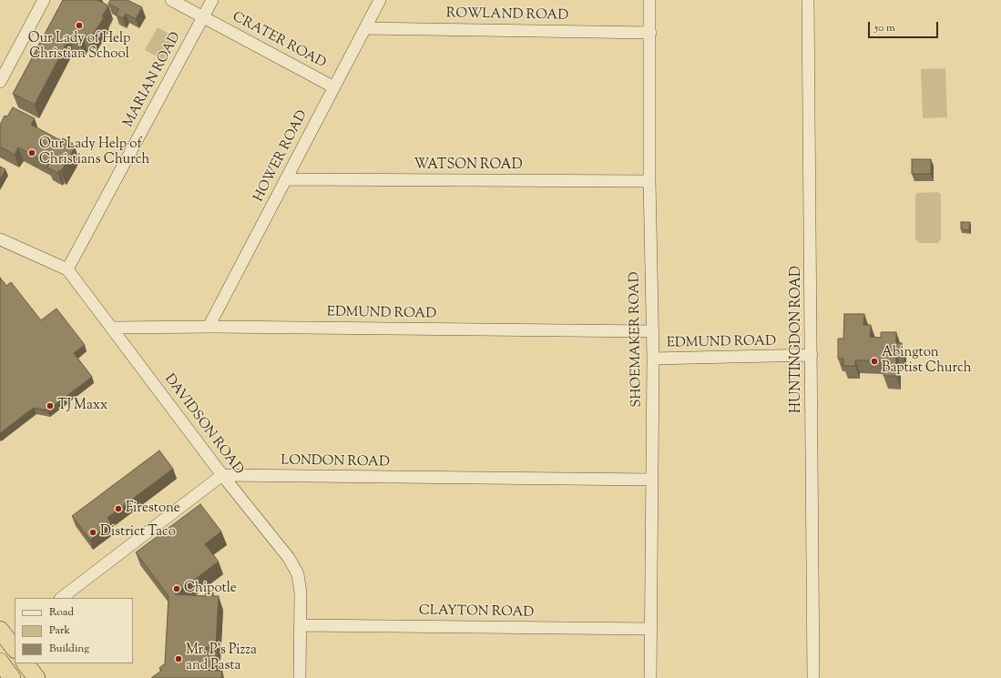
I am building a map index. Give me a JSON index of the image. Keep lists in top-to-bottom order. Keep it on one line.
{"streets":{"street":["ROWLAND ROAD","CRATER ROAD","MARIAN ROAD","HOWER ROAD","WATSON ROAD","EDMUND ROAD","SHOEMAKER ROAD","HUNTINGDON ROAD","DAVIDSON ROAD","LONDON ROAD","CLAYTON ROAD"]},"crossings":[["ROWLAND ROAD","HOWER ROAD"],["ROWLAND ROAD","SHOEMAKER ROAD"],["CRATER ROAD","MARIAN ROAD"],["CRATER ROAD","HOWER ROAD"],["MARIAN ROAD","DAVIDSON ROAD"],["HOWER ROAD","WATSON ROAD"],["HOWER ROAD","EDMUND ROAD"],["WATSON ROAD","SHOEMAKER ROAD"],["EDMUND ROAD","SHOEMAKER ROAD"],["EDMUND ROAD","HUNTINGDON ROAD"],["EDMUND ROAD","DAVIDSON ROAD"],["SHOEMAKER ROAD","LONDON ROAD"],["SHOEMAKER ROAD","CLAYTON ROAD"],["DAVIDSON ROAD","LONDON ROAD"],["DAVIDSON ROAD","CLAYTON ROAD"]],"places":["Our Lady of Help Christian School","Our Lady Help of Christians Church","Abington Baptist Church","TJ Maxx","Firestone","District Taco","Chipotle","Mr. P's Pizza and Pasta"],"legend":["Road","Park","Building"],"scale_bar":"50 m"}
